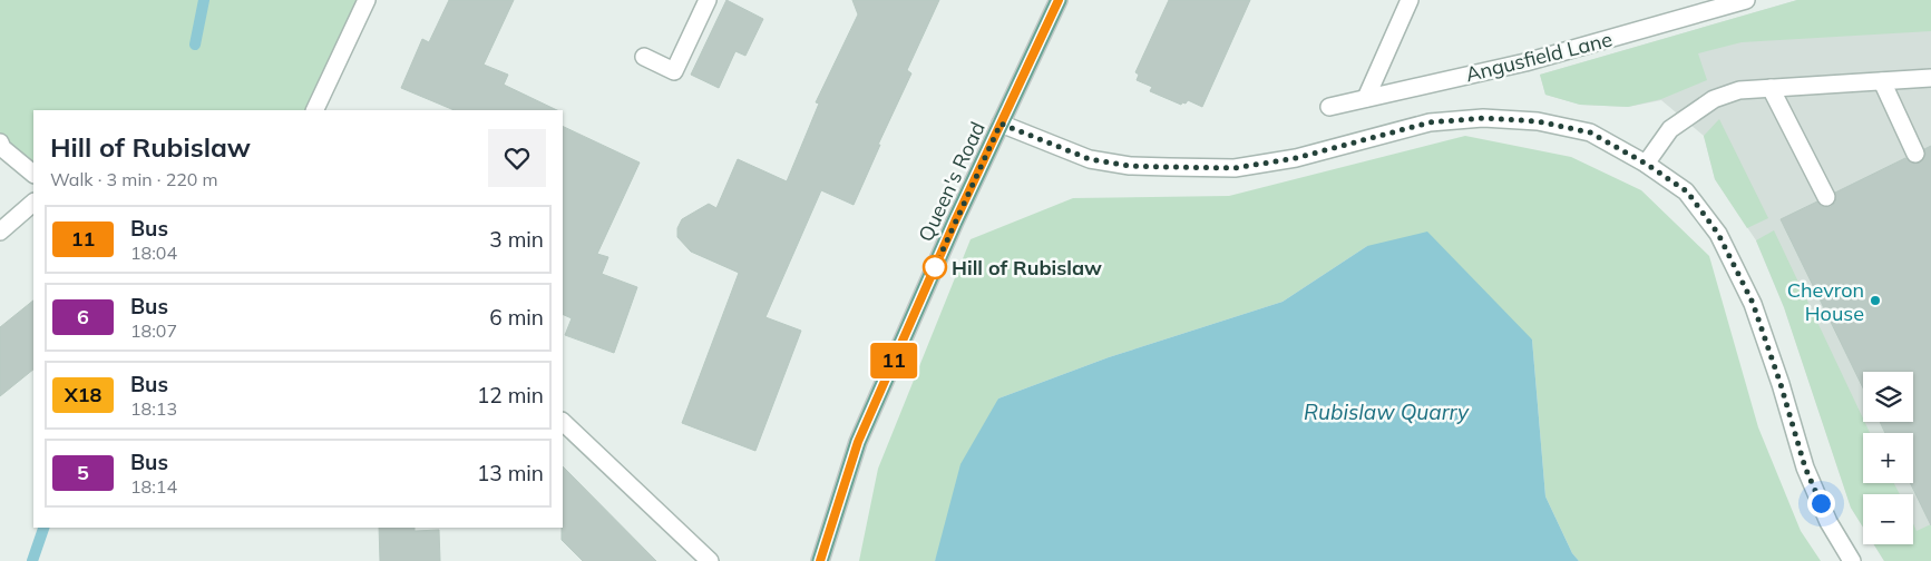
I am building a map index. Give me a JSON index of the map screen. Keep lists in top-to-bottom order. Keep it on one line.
{"streets":{"main road":["Queen's Road"],"street":["Angusfield Lane"]},"water":["Rubislaw Quarry"],"places":["Hill of Rubislaw","Chevron House"],"lines":["bus line 11"],"page":{"on_map":"11","heading":["Hill of Rubislaw","Walk · 3 min · 220 m"],"list":[{"mark":"11","name":"Bus","note":"18:04","value":"3 min"},{"mark":"6","name":"Bus","note":"18:07","value":"6 min"},{"mark":"X18","name":"Bus","note":"18:13","value":"12 min"},{"mark":"5","name":"Bus","note":"18:14","value":"13 min"}],"map_buttons":["+","−"]}}
